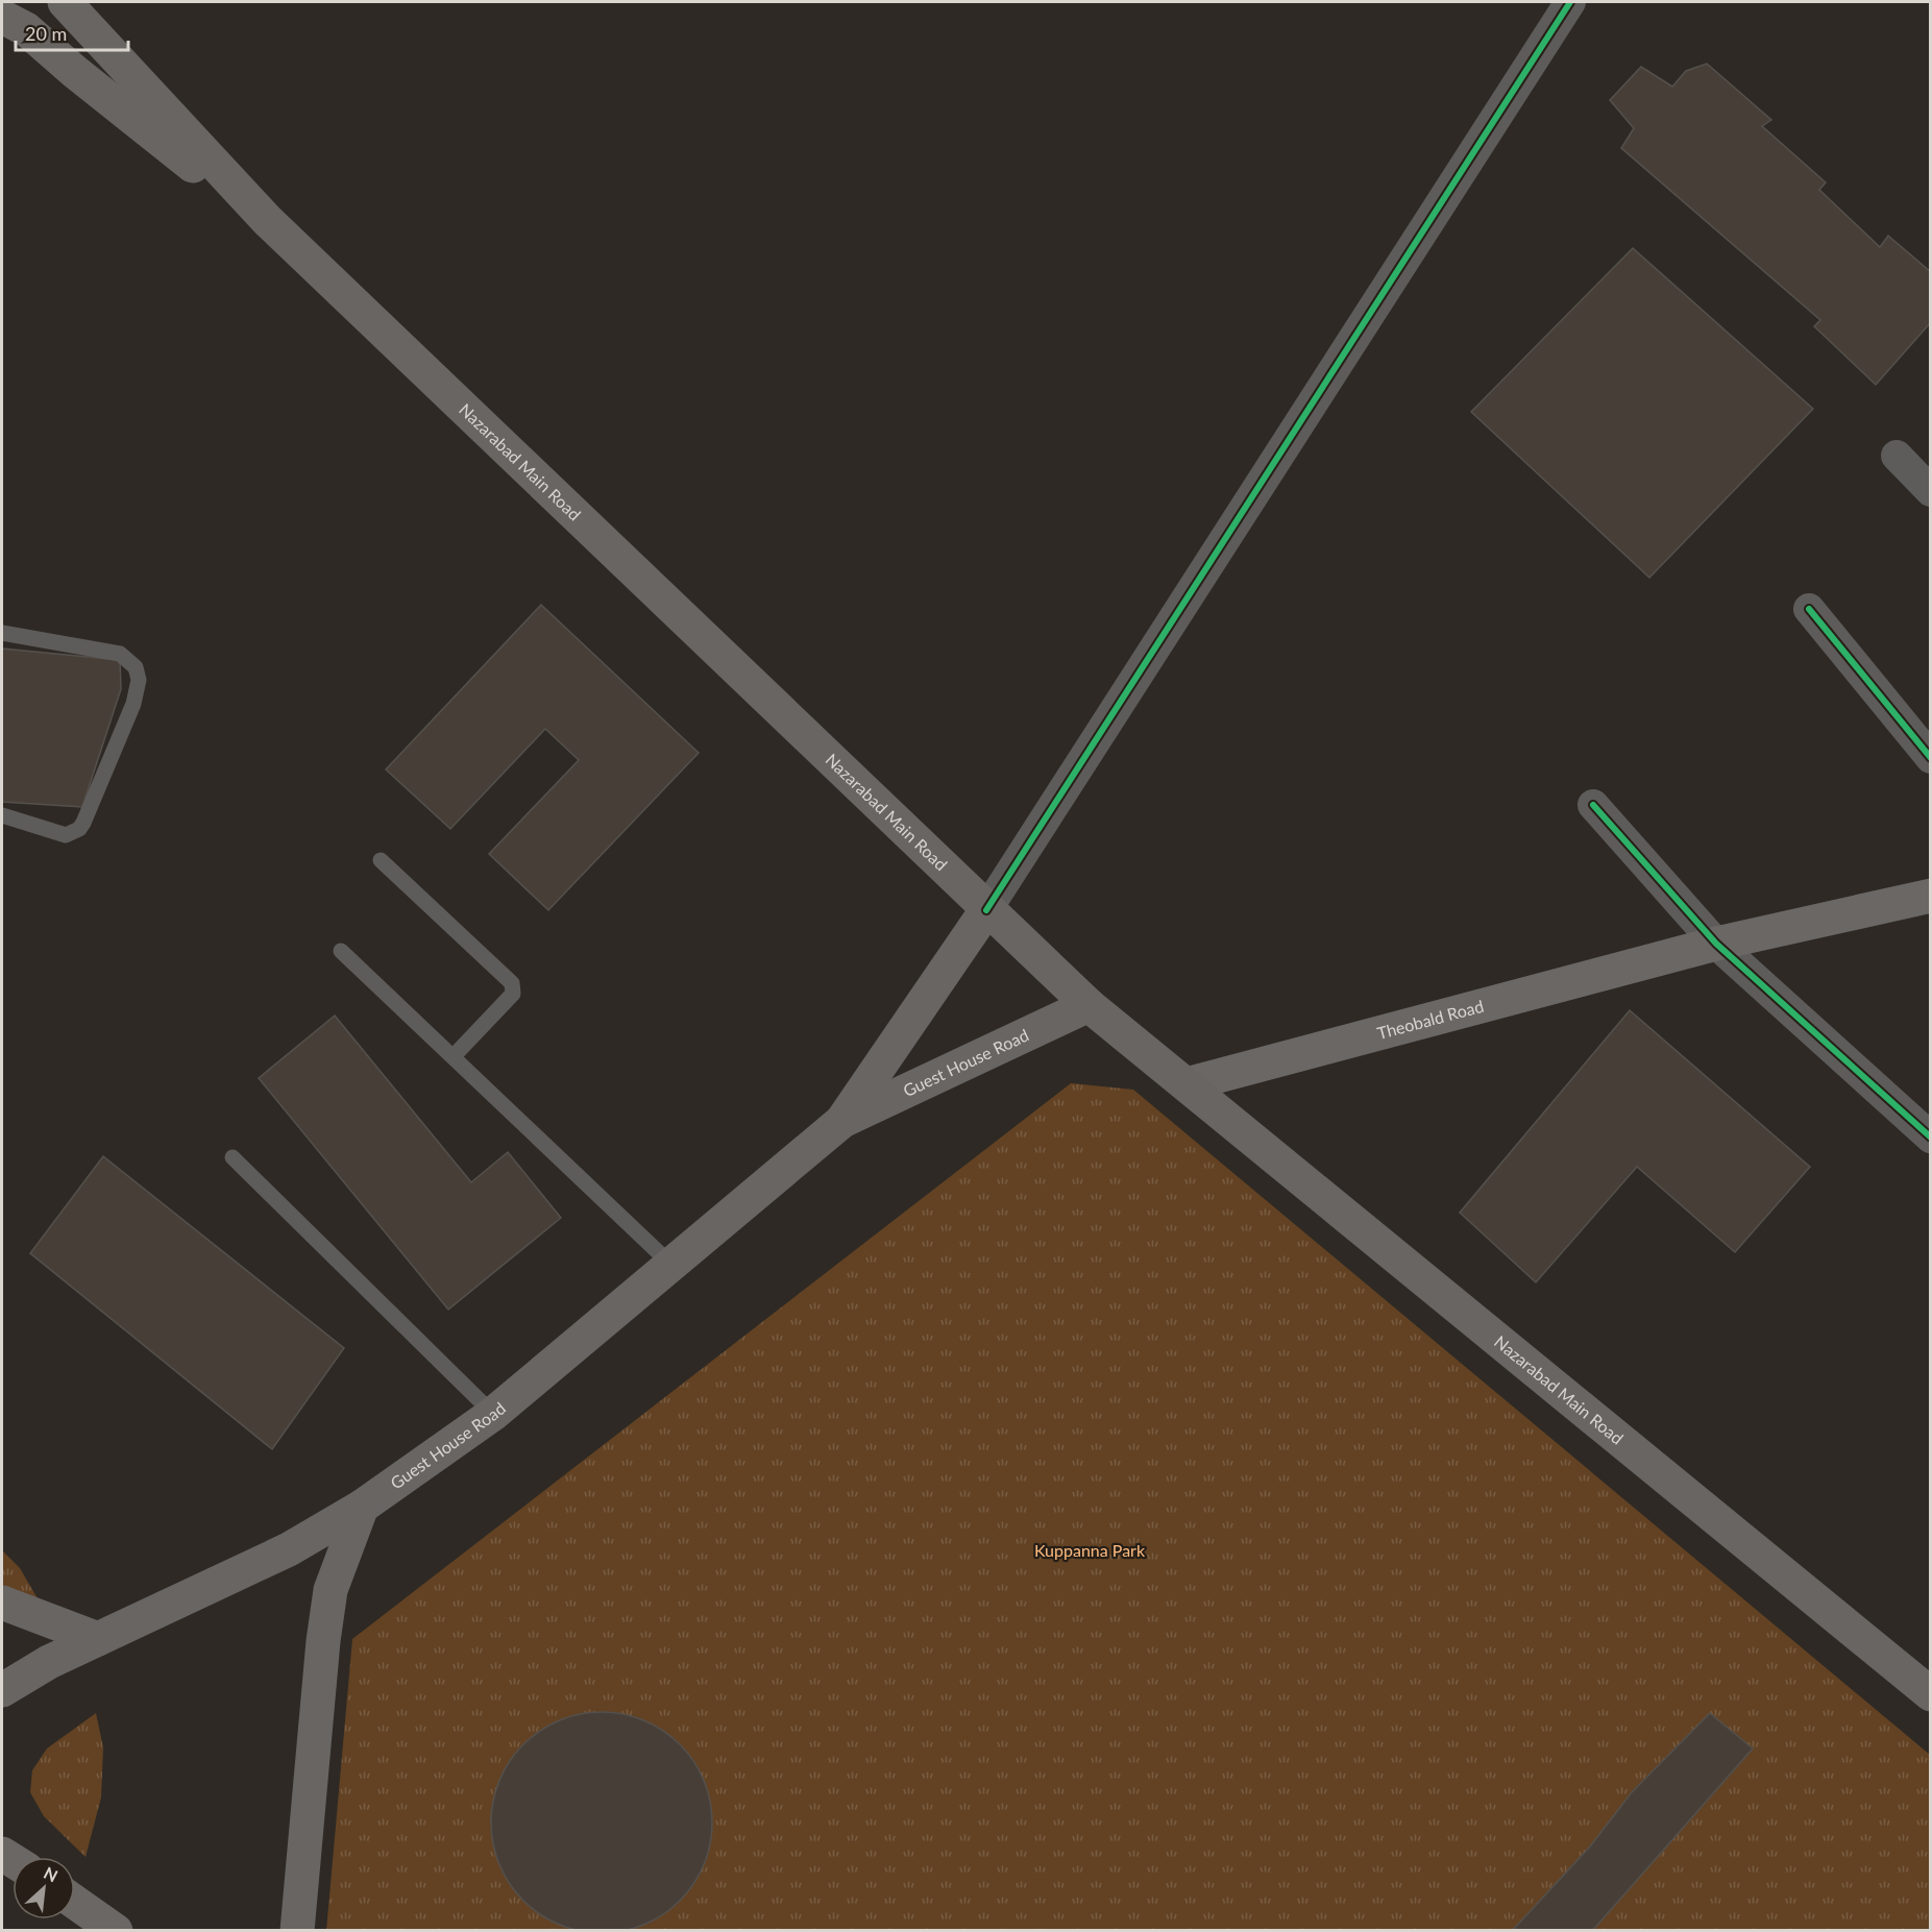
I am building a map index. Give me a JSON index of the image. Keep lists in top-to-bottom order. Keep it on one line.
{"streets":{"main road":["Nazarabad Main Road","Theobald Road","Guest House Road"]},"crossings":[["Nazarabad Main Road","Theobald Road"],["Nazarabad Main Road","Guest House Road"]],"parks":["Kuppanna Park"],"scale_bar":"20 m","north":"top right"}
